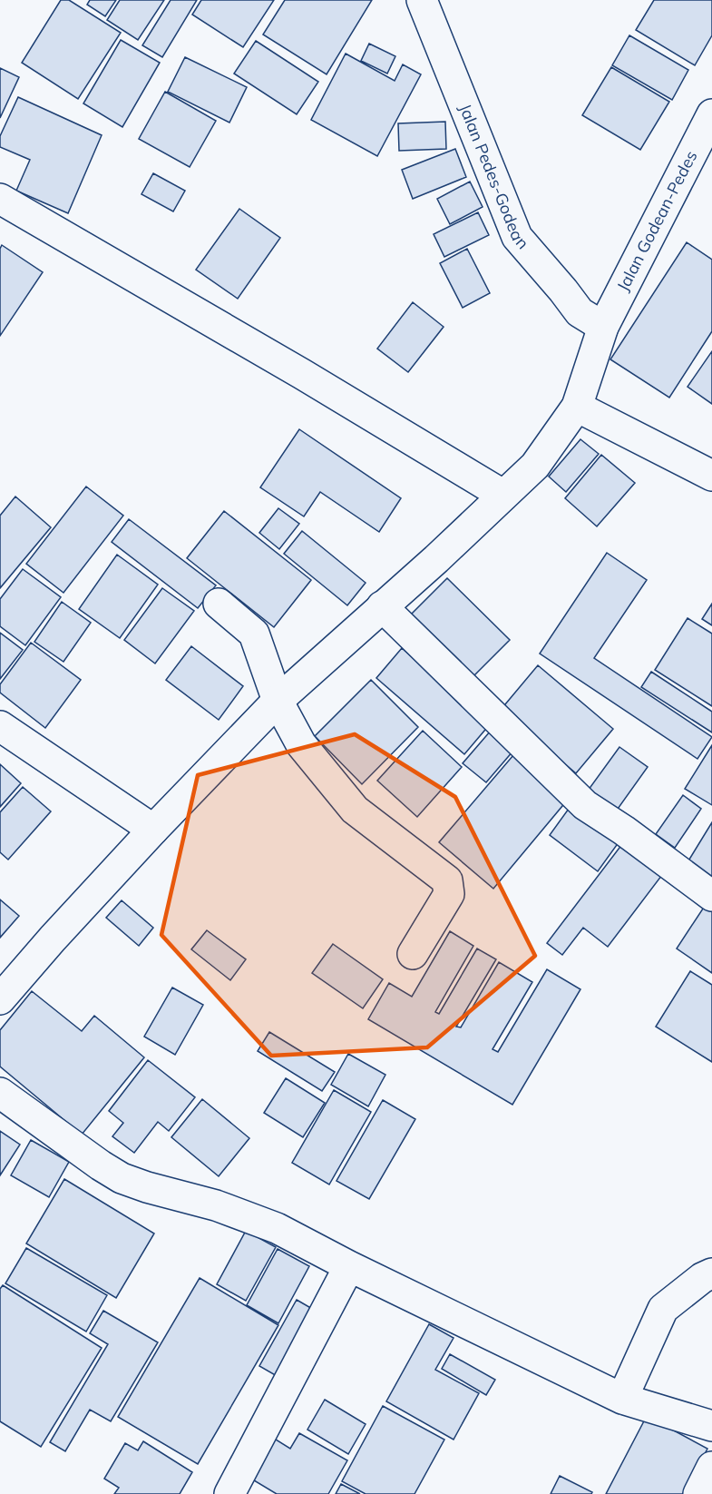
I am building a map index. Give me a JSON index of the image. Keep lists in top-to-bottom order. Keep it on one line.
{"streets":{"street":["Jalan Pedes-Godean","Jalan Godean-Pedes"]},"crossings":[["Jalan Pedes-Godean","Jalan Godean-Pedes"]]}
